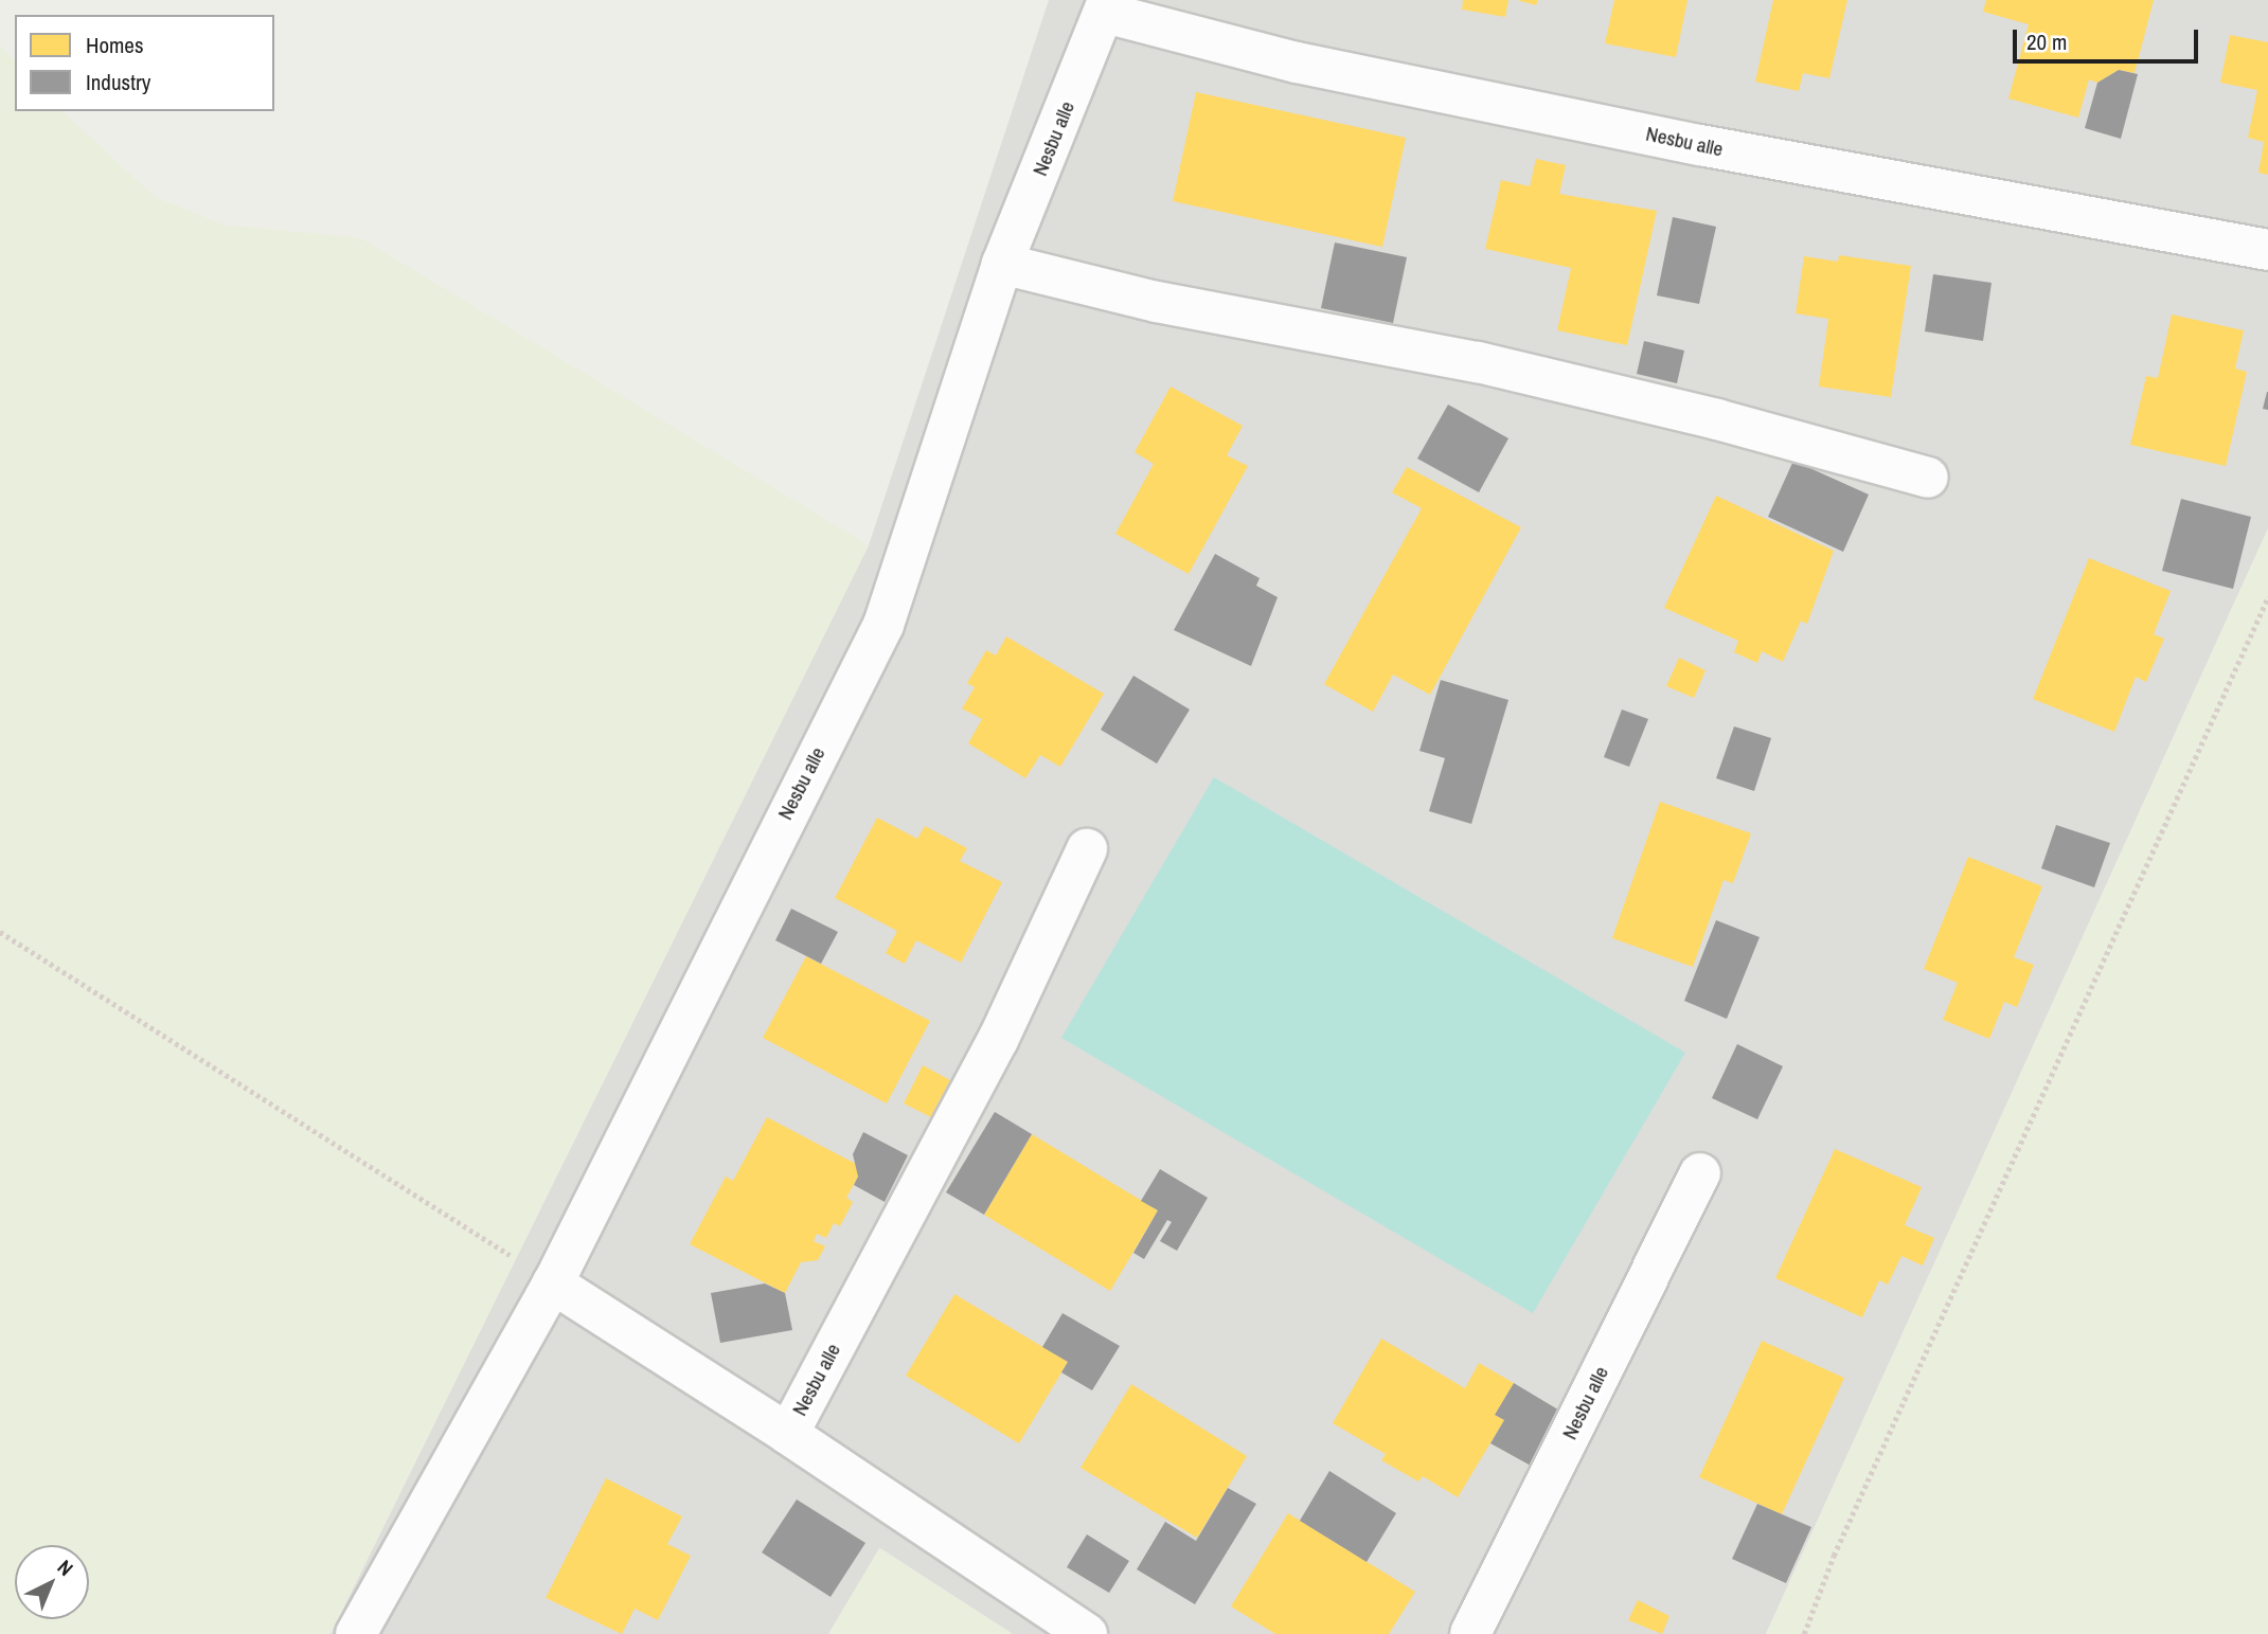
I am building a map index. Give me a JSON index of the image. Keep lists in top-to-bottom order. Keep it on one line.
{"streets":{"street":["Nesbu alle"]},"legend":["Homes","Industry"],"scale_bar":"20 m","north":"top right"}
